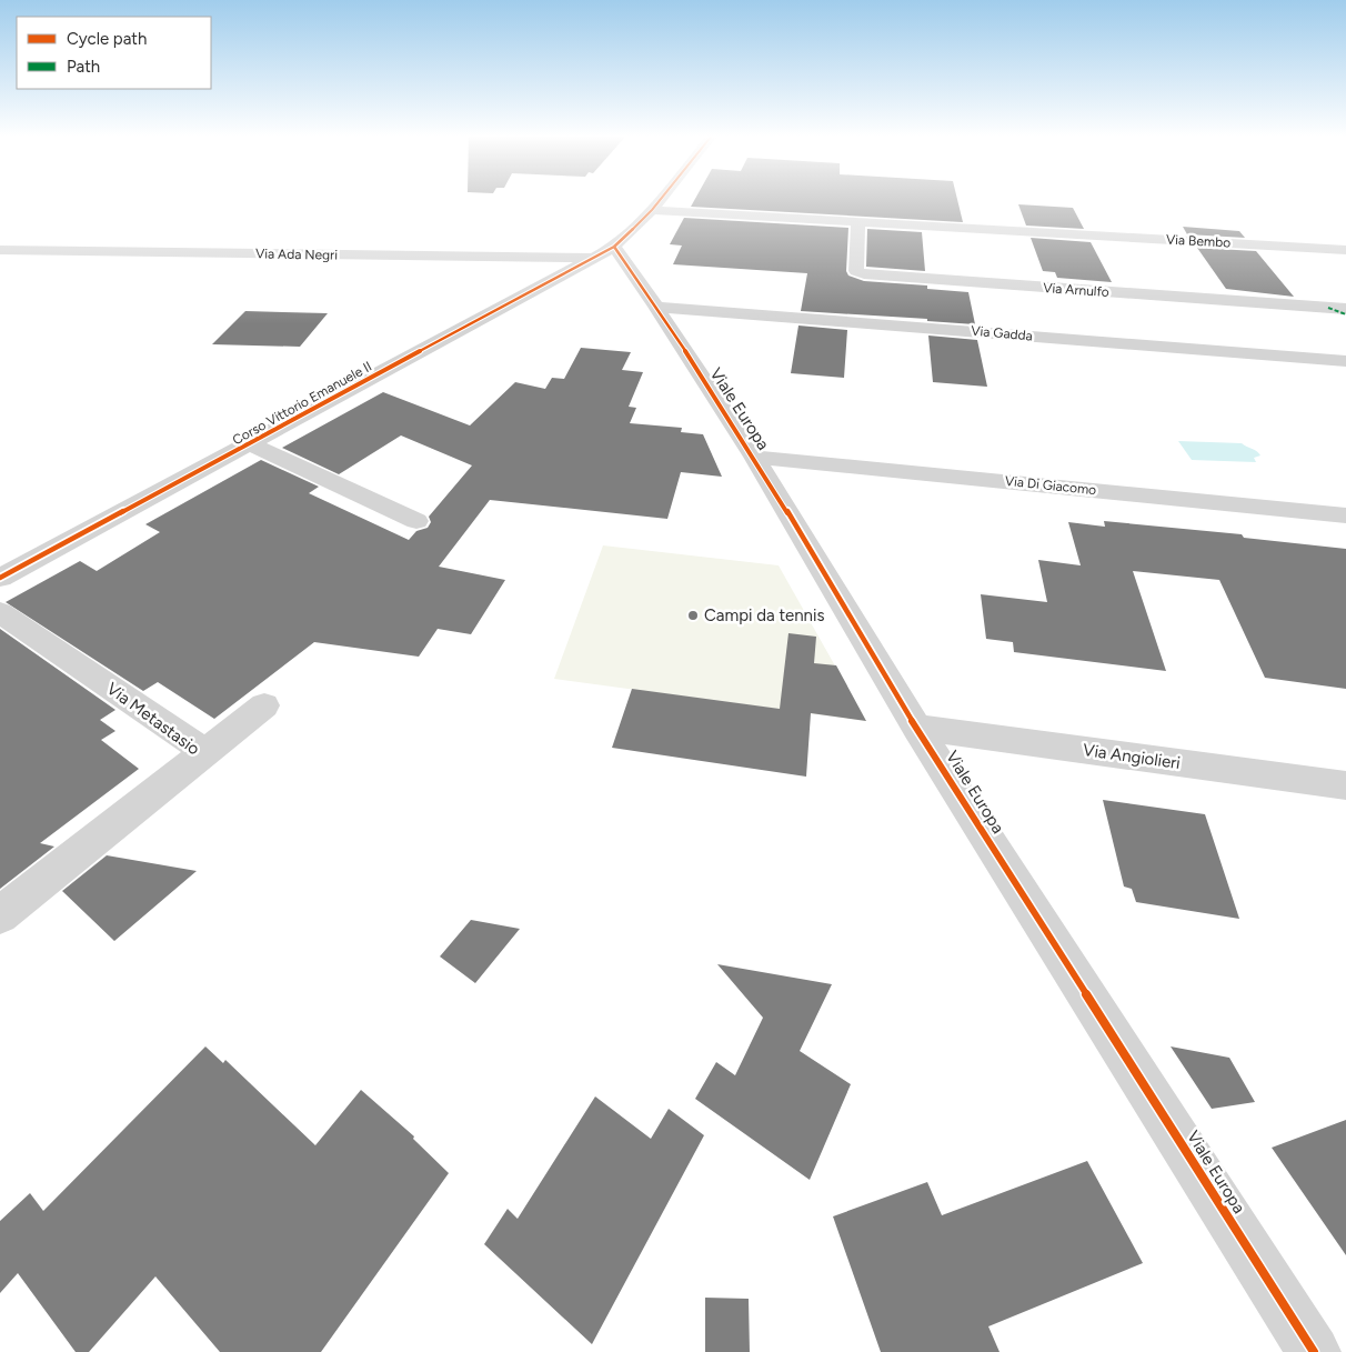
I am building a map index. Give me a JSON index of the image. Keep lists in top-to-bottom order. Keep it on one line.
{"streets":{"street":["Via Bembo","Via Ada Negri","Via Arnulfo","Via Gadda","Corso Vittorio Emanuele II","Viale Europa","Via Di Giacomo","Via Metastasio","Via Angiolieri"]},"crossings":[["Via Bembo","Via Arnulfo"],["Via Bembo","Corso Vittorio Emanuele II"],["Via Ada Negri","Via Gadda"],["Via Ada Negri","Corso Vittorio Emanuele II"],["Via Ada Negri","Viale Europa"],["Via Gadda","Corso Vittorio Emanuele II"],["Via Gadda","Viale Europa"],["Corso Vittorio Emanuele II","Viale Europa"],["Viale Europa","Via Di Giacomo"],["Viale Europa","Via Angiolieri"]],"places":["Campi da tennis"],"legend":["Cycle path","Path"]}
